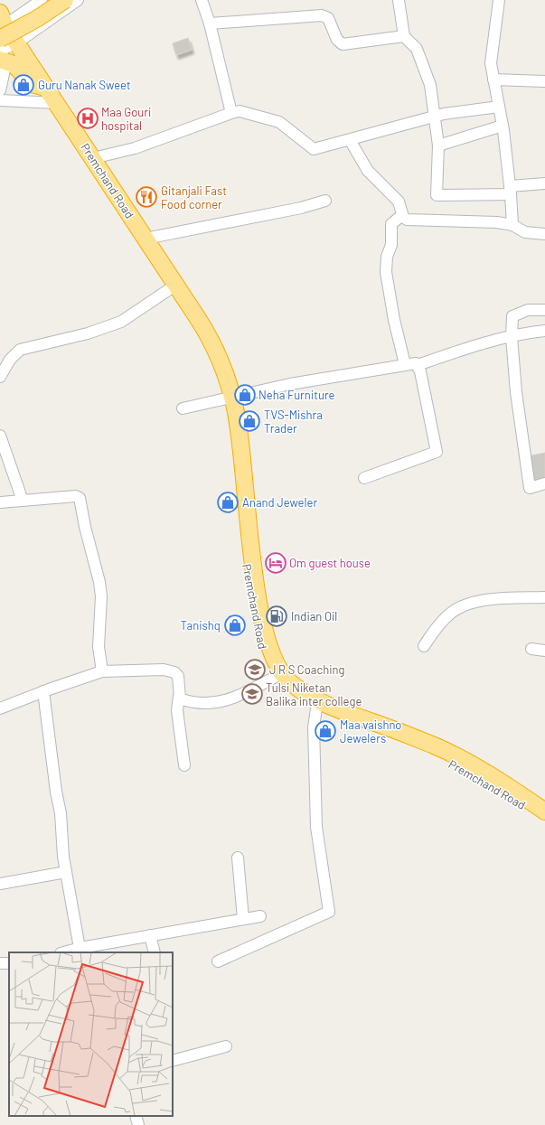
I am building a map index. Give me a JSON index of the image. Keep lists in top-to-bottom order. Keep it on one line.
{"streets":{"highway":["Premchand Road"]},"places":{"shop":["Guru Nanak Sweet","Neha Furniture","TVS-Mishra Trader","Anand Jeweler","Tanishq","Maa vaishno Jewelers"],"hospital":["Maa Gouri hospital"],"restaurant":["Gitanjali Fast Food corner"],"hotel":["Om guest house"],"fuel station":["Indian Oil"],"school or university":["J R S Coaching","Tulsi Niketan Balika inter college"]}}
